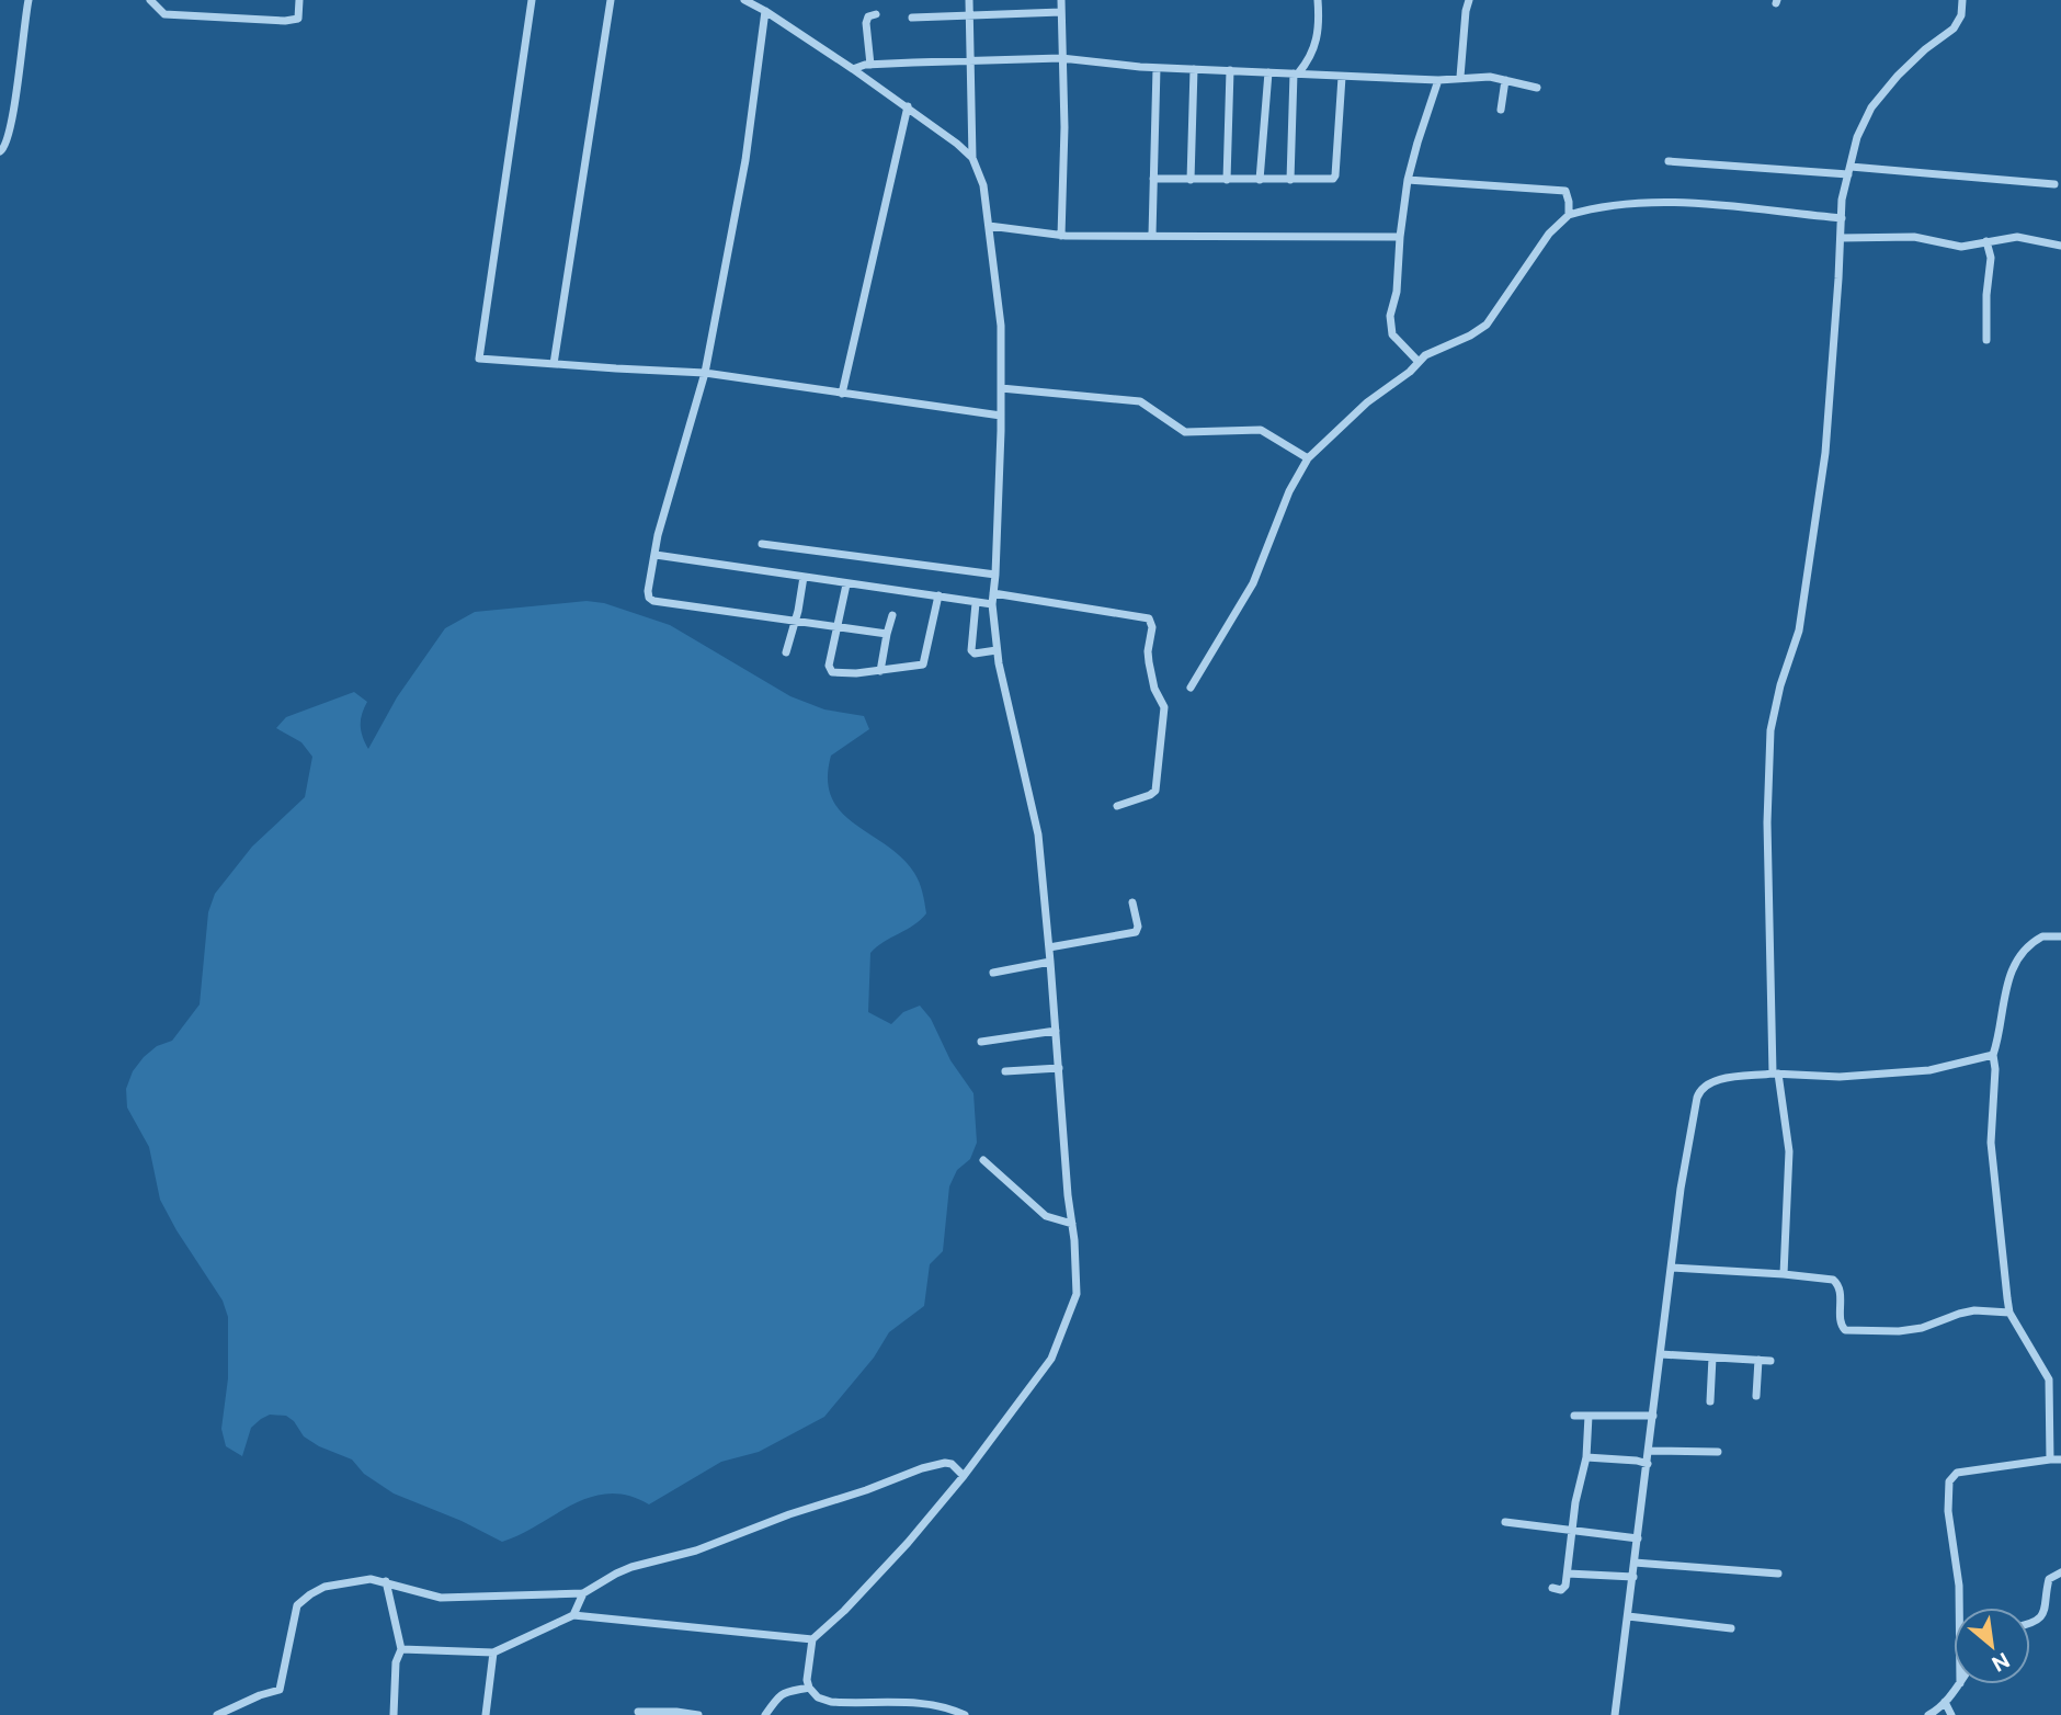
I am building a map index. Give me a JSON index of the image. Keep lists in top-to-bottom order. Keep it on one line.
{"north":"bottom right"}
